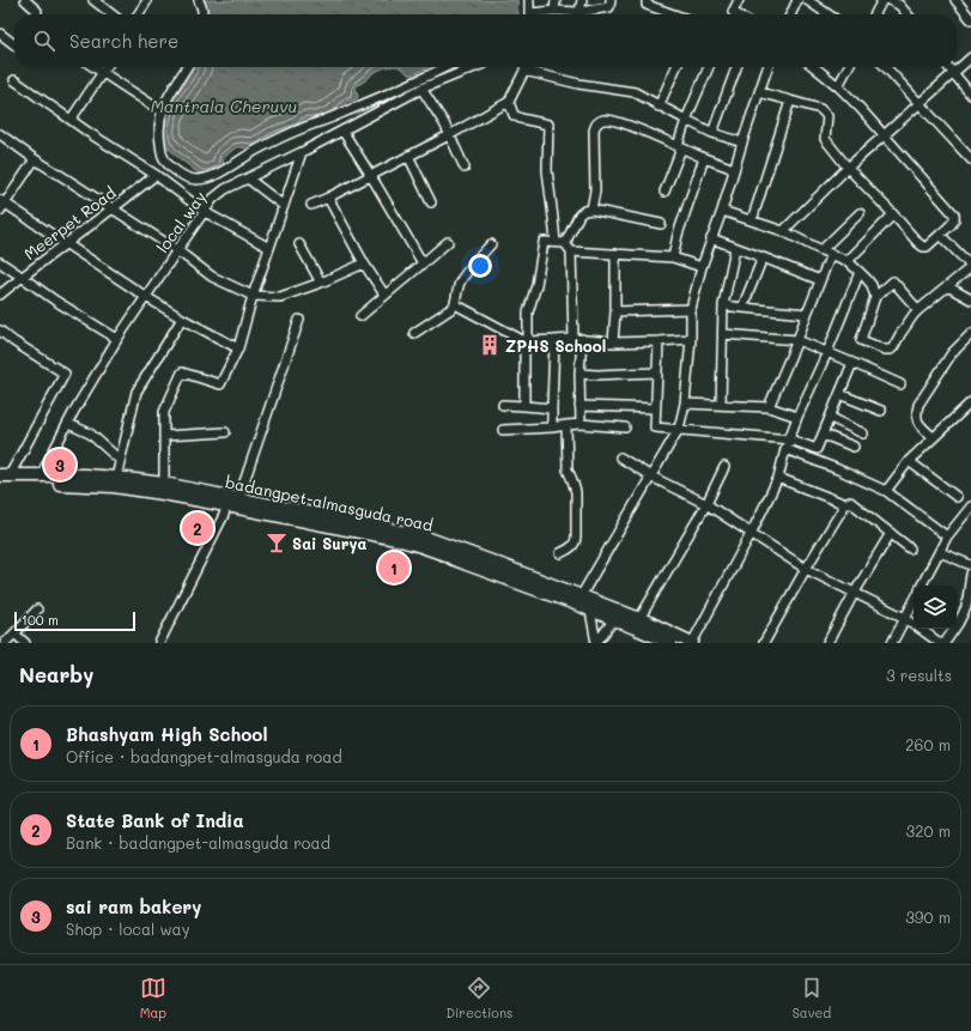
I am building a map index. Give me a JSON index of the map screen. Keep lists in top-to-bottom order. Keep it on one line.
{"streets":{"street":["local way","Meerpet Road","badangpet-almasguda road"]},"crossings":[["local way","badangpet-almasguda road"]],"water":["Mantrala Cheruvu"],"places":{"building":["ZPHS School"],"bar":["Sai Surya"]},"scale_bar":"100 m","page":{"search":"Search here","pins":["3","2","1"],"scale":"100 m","heading":["Nearby","3 results"],"list":[{"mark":"1","name":"Bhashyam High School","note":"Office · badangpet-almasguda road","value":"260 m"},{"mark":"2","name":"State Bank of India","note":"Bank · badangpet-almasguda road","value":"320 m"},{"mark":"3","name":"sai ram bakery","note":"Shop · local way","value":"390 m"}],"nav":["Map","Directions","Saved"]}}
